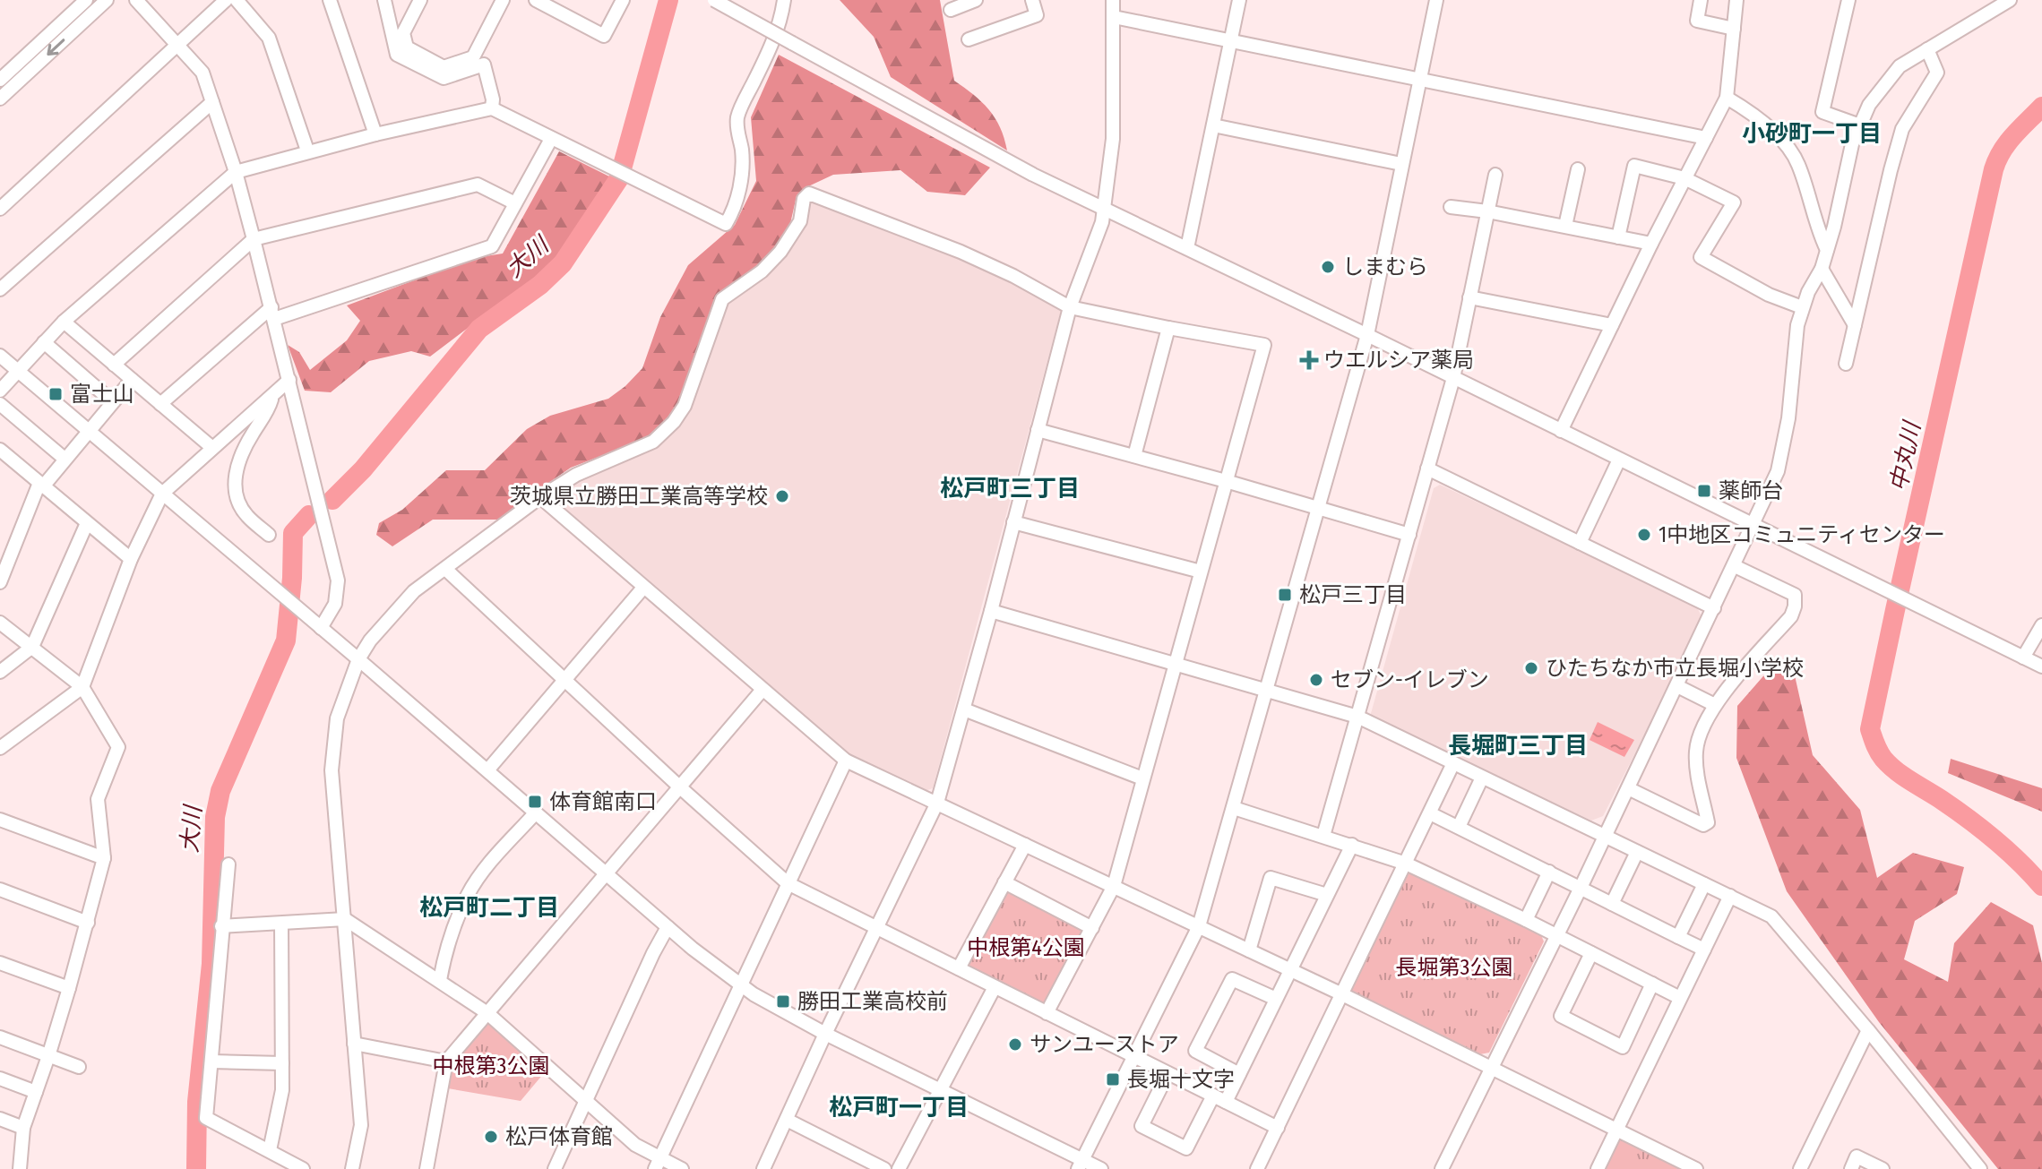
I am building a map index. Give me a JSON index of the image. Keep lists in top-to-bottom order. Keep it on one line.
{"districts":["小砂町一丁目","松戸町三丁目","長堀町三丁目","松戸町二丁目","松戸町一丁目"],"water":["大川","中丸川"],"parks":["中根第4公園","長堀第3公園","中根第3公園"],"places":{"other":["しまむら","茨城県立勝田工業高等学校","1中地区コミュニティセンター","ひたちなか市立長堀小学校","セブン-イレブン","サンユーストア","松戸体育館"],"health":["ウエルシア薬局"],"transit":["富士山","薬師台","松戸三丁目","体育館南口","勝田工業高校前","長堀十文字"]}}
